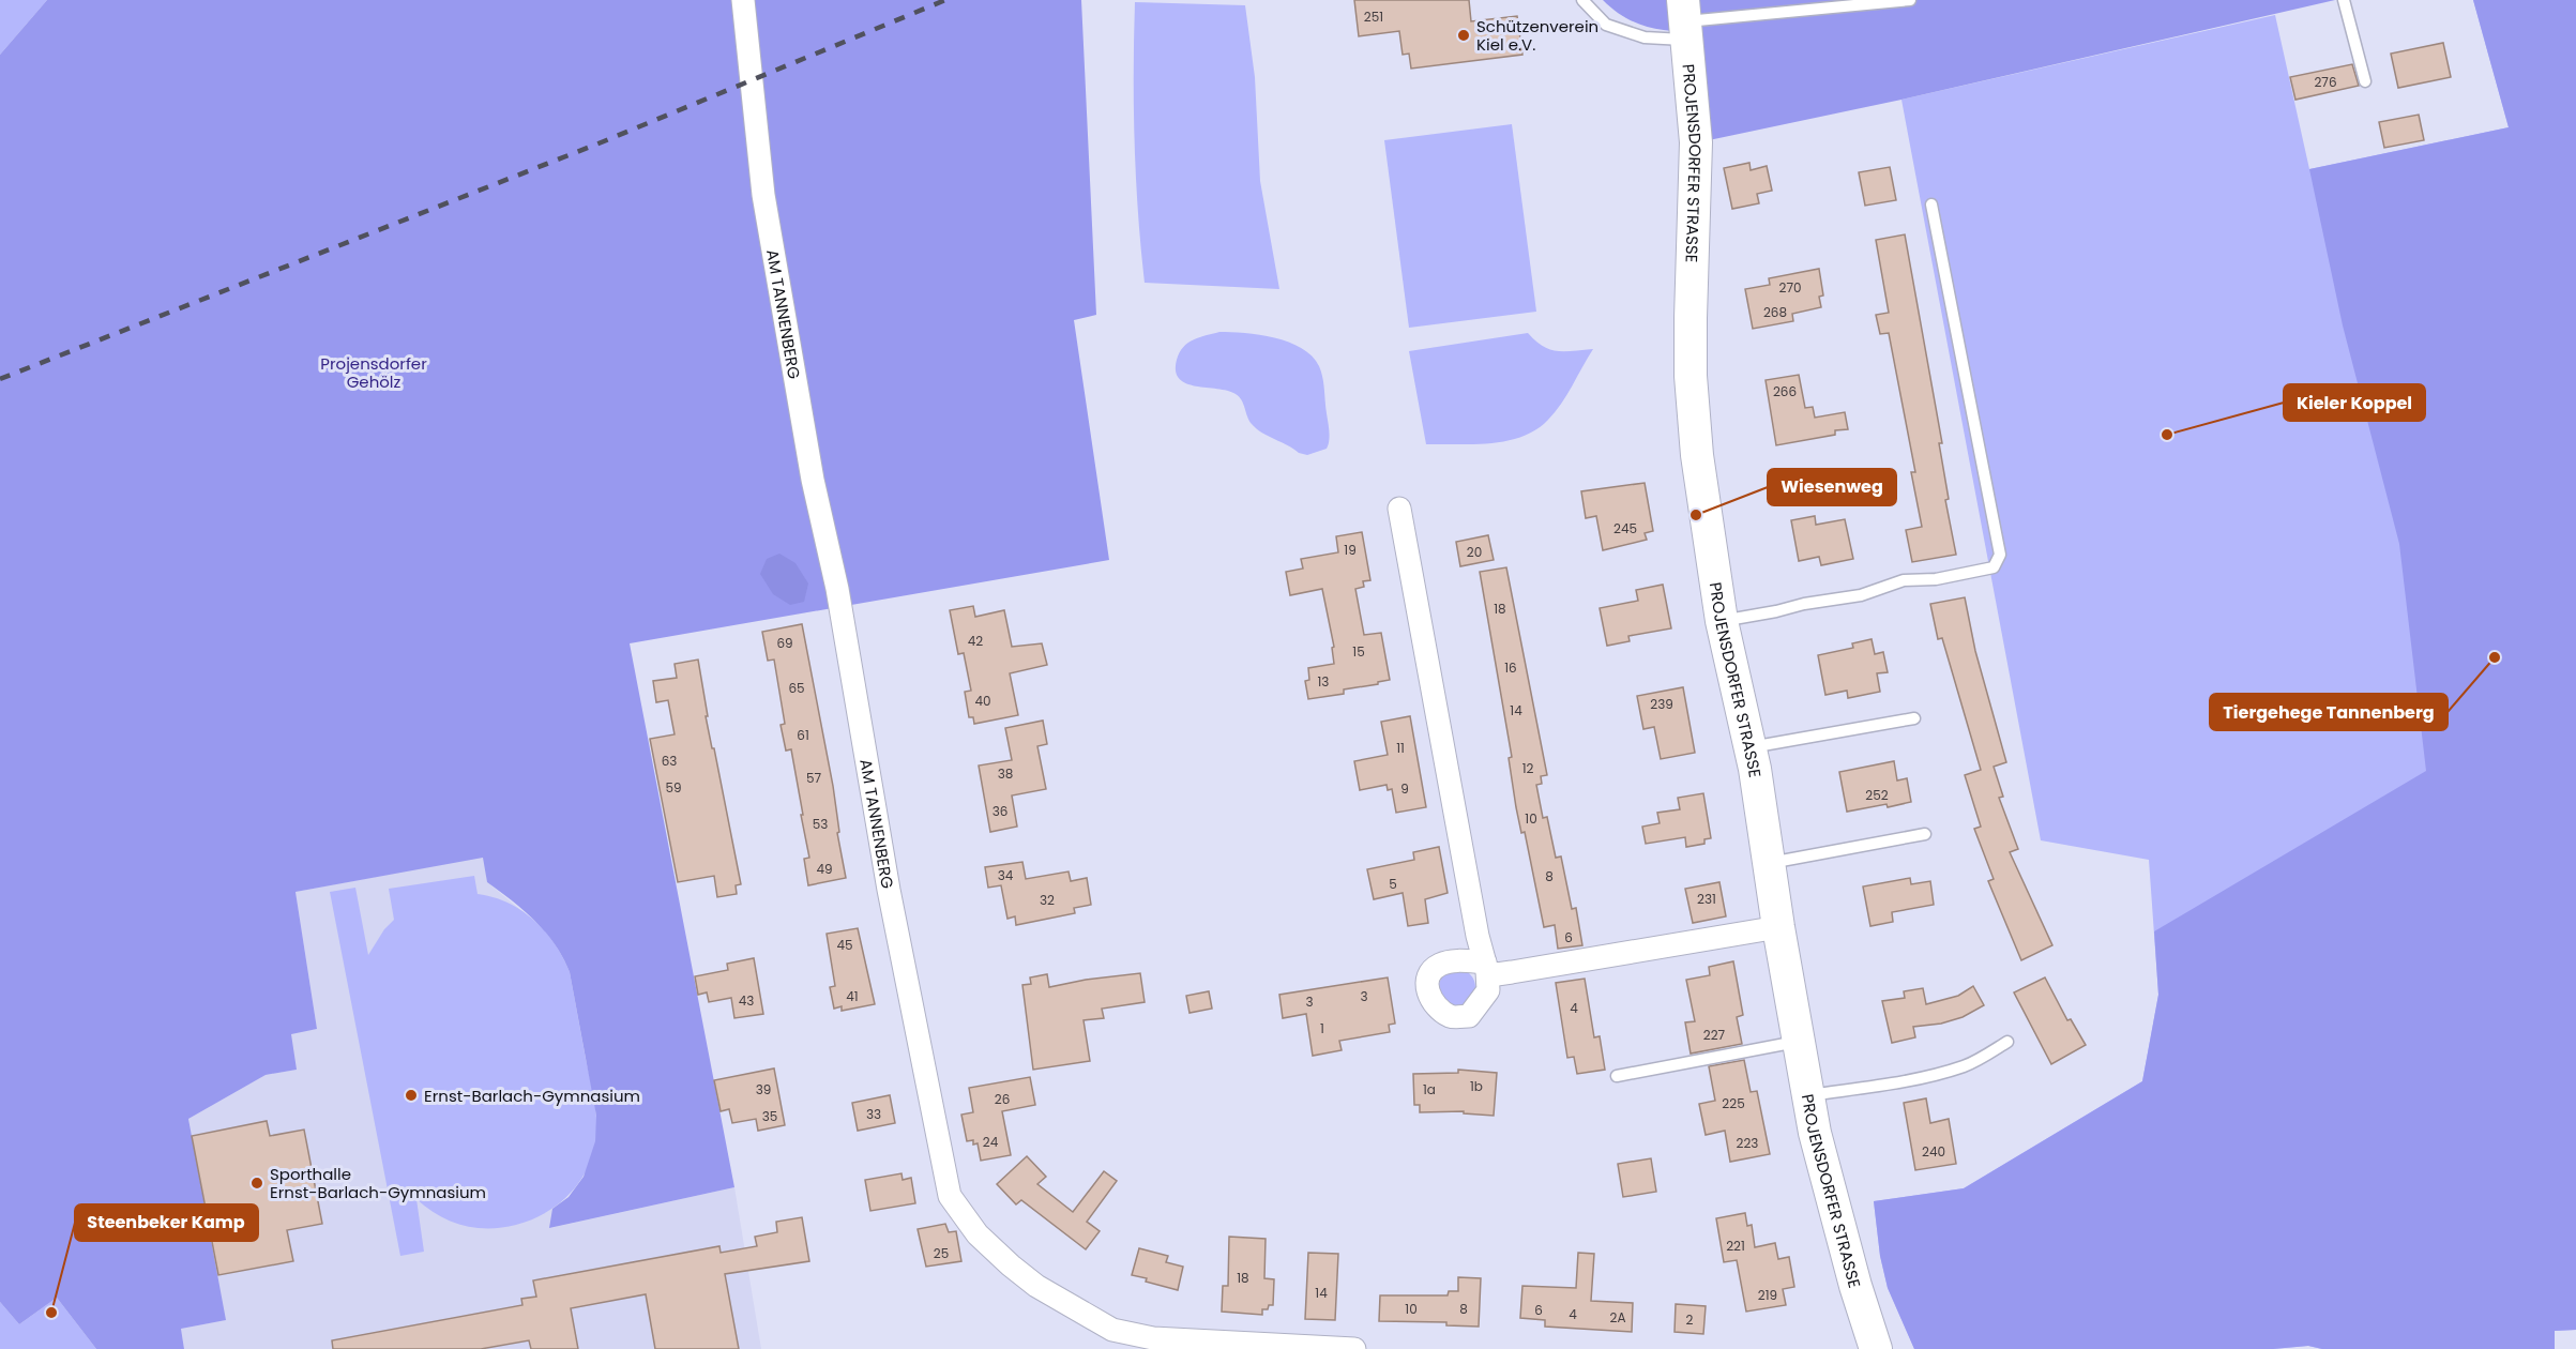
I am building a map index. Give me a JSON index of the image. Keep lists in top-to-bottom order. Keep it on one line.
{"streets":{"street":["PROJENSDORFER STRASSE","AM TANNENBERG"]},"parks":["Projensdorfer Gehölz"],"places":["Schützenverein Kiel e.V.","Kieler Koppel","Wiesenweg","Tiergehege Tannenberg","Ernst-Barlach-Gymnasium","Sporthalle Ernst-Barlach-Gymnasium","Steenbeker Kamp"],"house_numbers":["251","276","270","268","266","245","19","20","18","42","69","15","16","13","65","40","239","14","61","11","63","12","38","57","59","9","252","36","10","53","49","34","8","5","231","32","6","45","41","3","43","3","4","1","227","1b","39","1a","26","225","33","35","24","223","240","221","25","18","14","219","10","8","6","4","2A","2"]}
